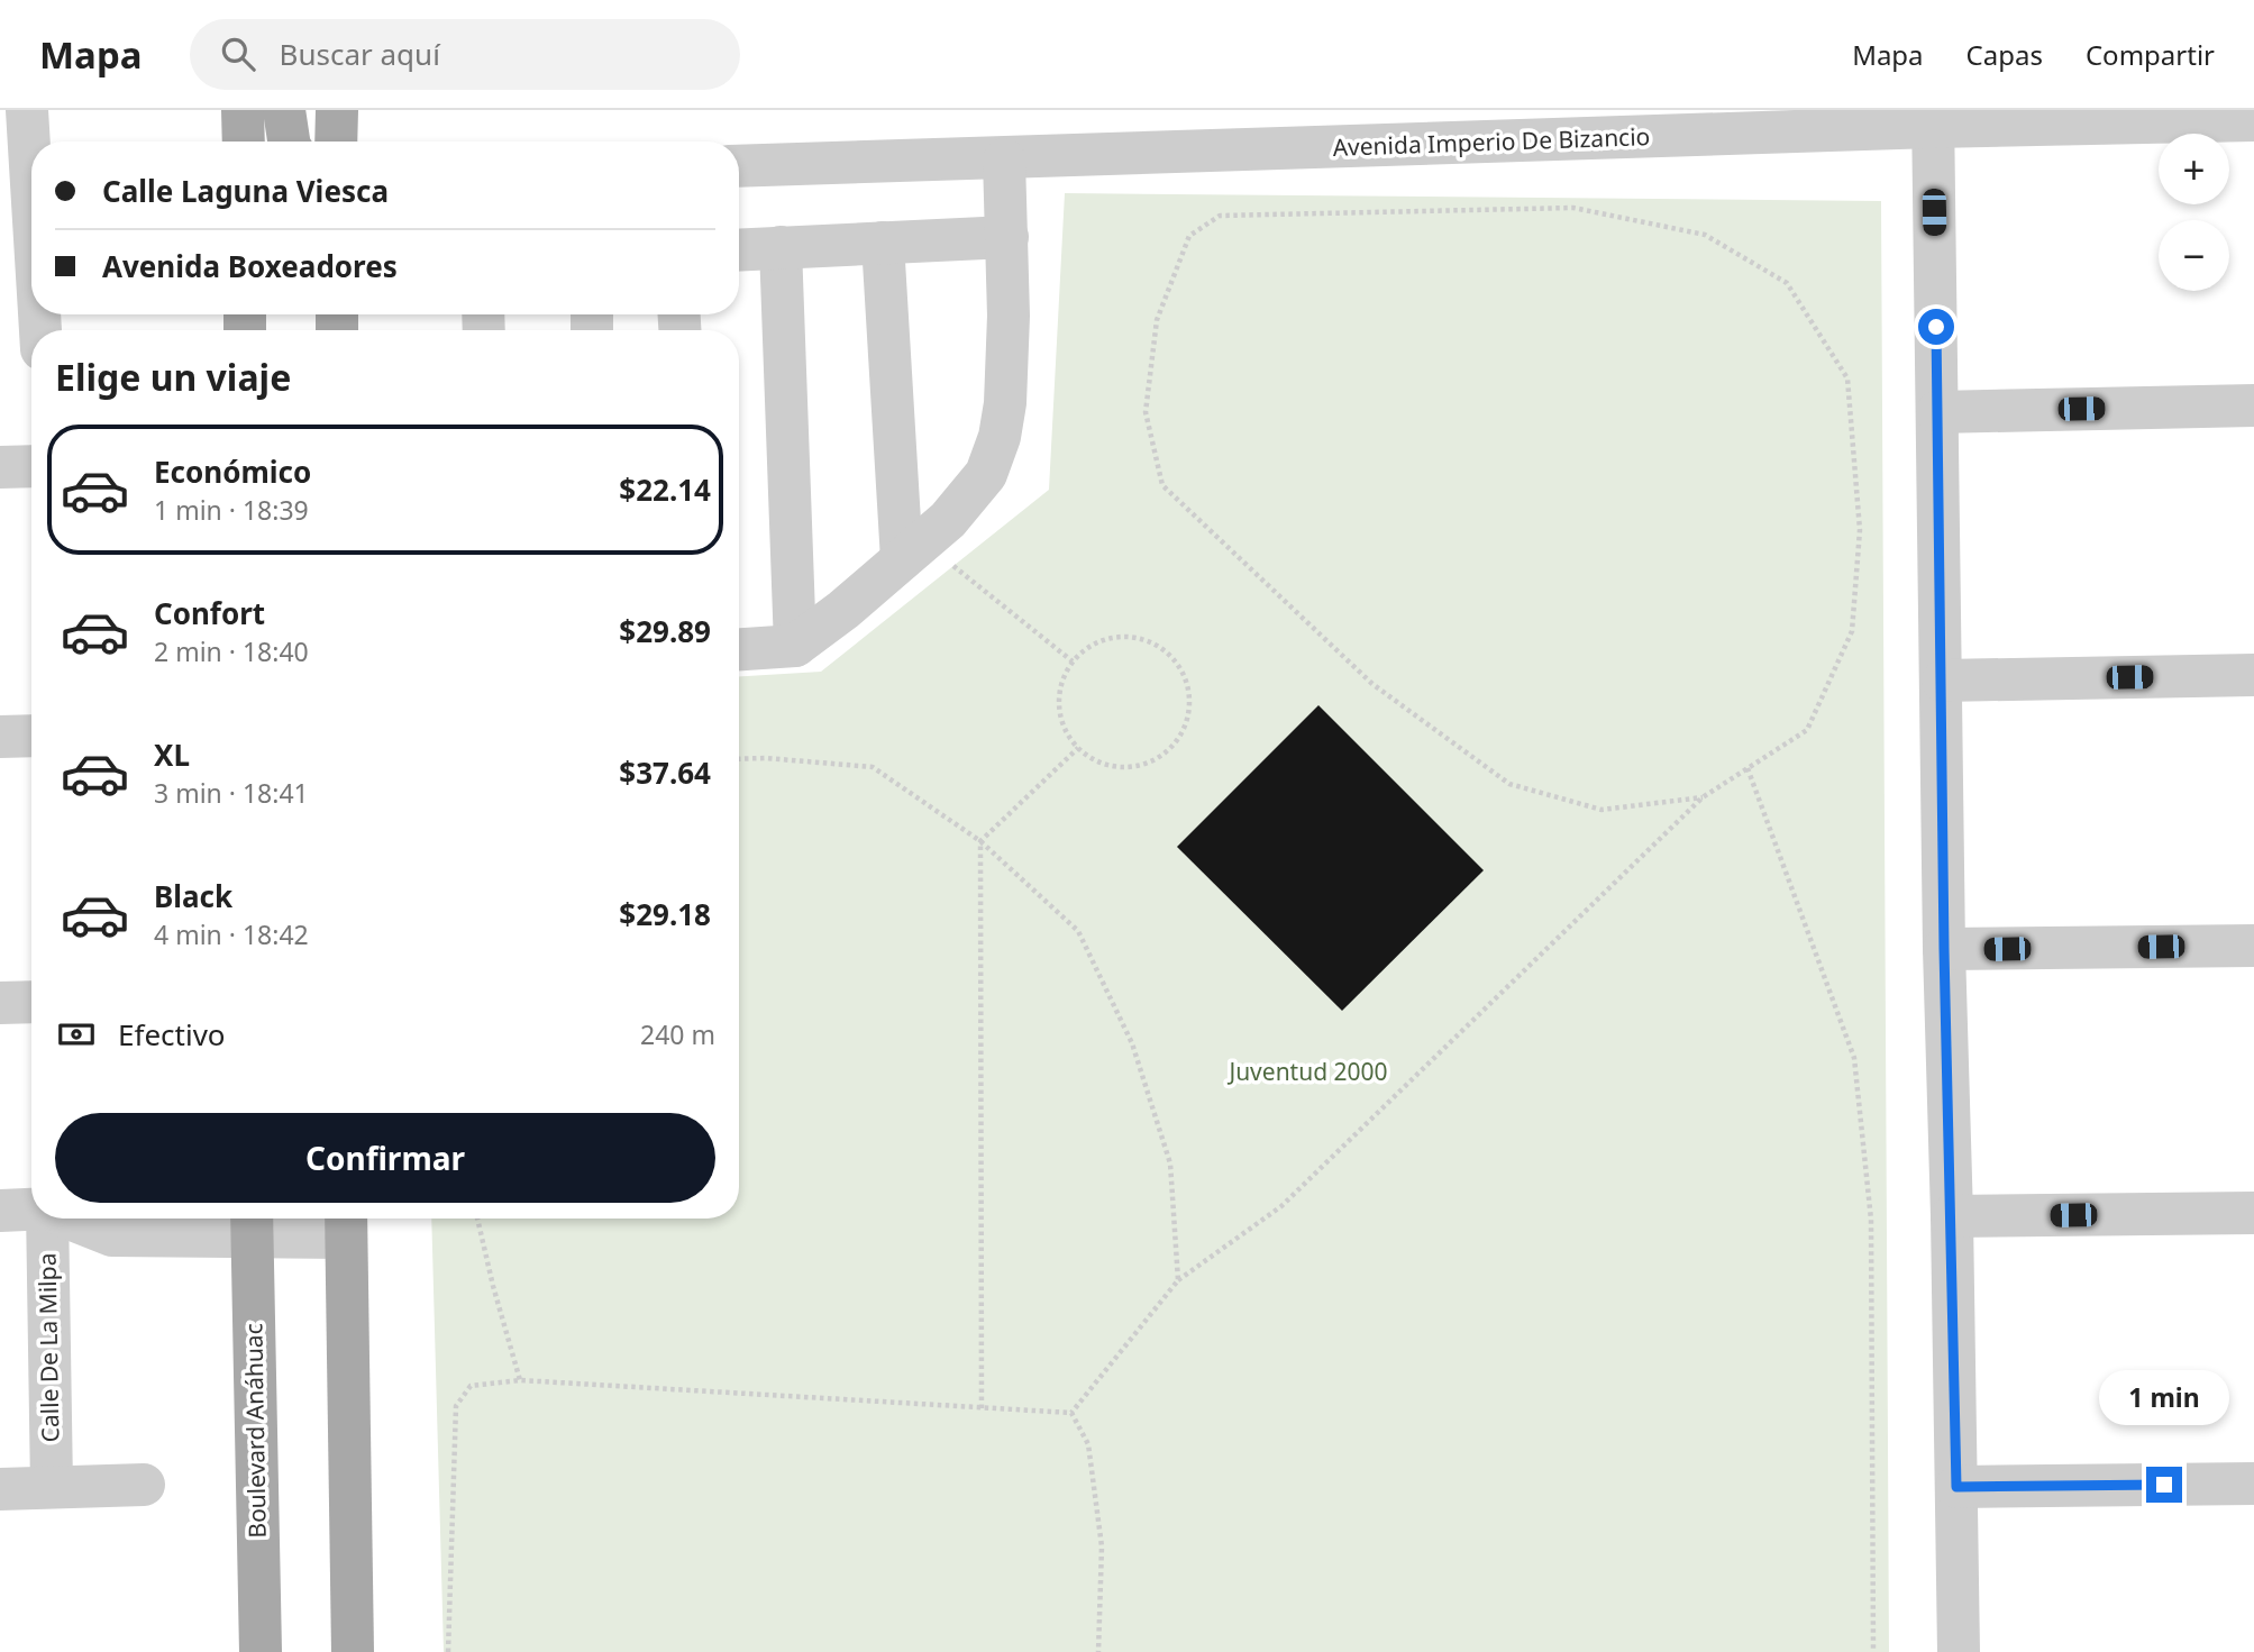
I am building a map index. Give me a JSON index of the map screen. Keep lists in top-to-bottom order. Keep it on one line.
{"streets":{"main road":["Boulevard Anáhuac"],"street":["Avenida Imperio De Bizancio","Calle De La Milpa"]},"parks":["Juventud 2000"],"page":{"header":"Mapa","search":"Buscar aquí","nav":["Mapa","Capas","Compartir"],"map_buttons":["+","−"],"banner":["Calle Laguna Viesca","Avenida Boxeadores"],"heading":"Elige un viaje","list":[{"name":"Económico","note":"1 min · 18:39","value":"$22.14"},{"name":"Confort","note":"2 min · 18:40","value":"$29.89"},{"name":"XL","note":"3 min · 18:41","value":"$37.64"},{"name":"Black","note":"4 min · 18:42","value":"$29.18"}],"pay":["Efectivo","240 m"],"buttons":"Confirmar","bubble":"1 min"}}
